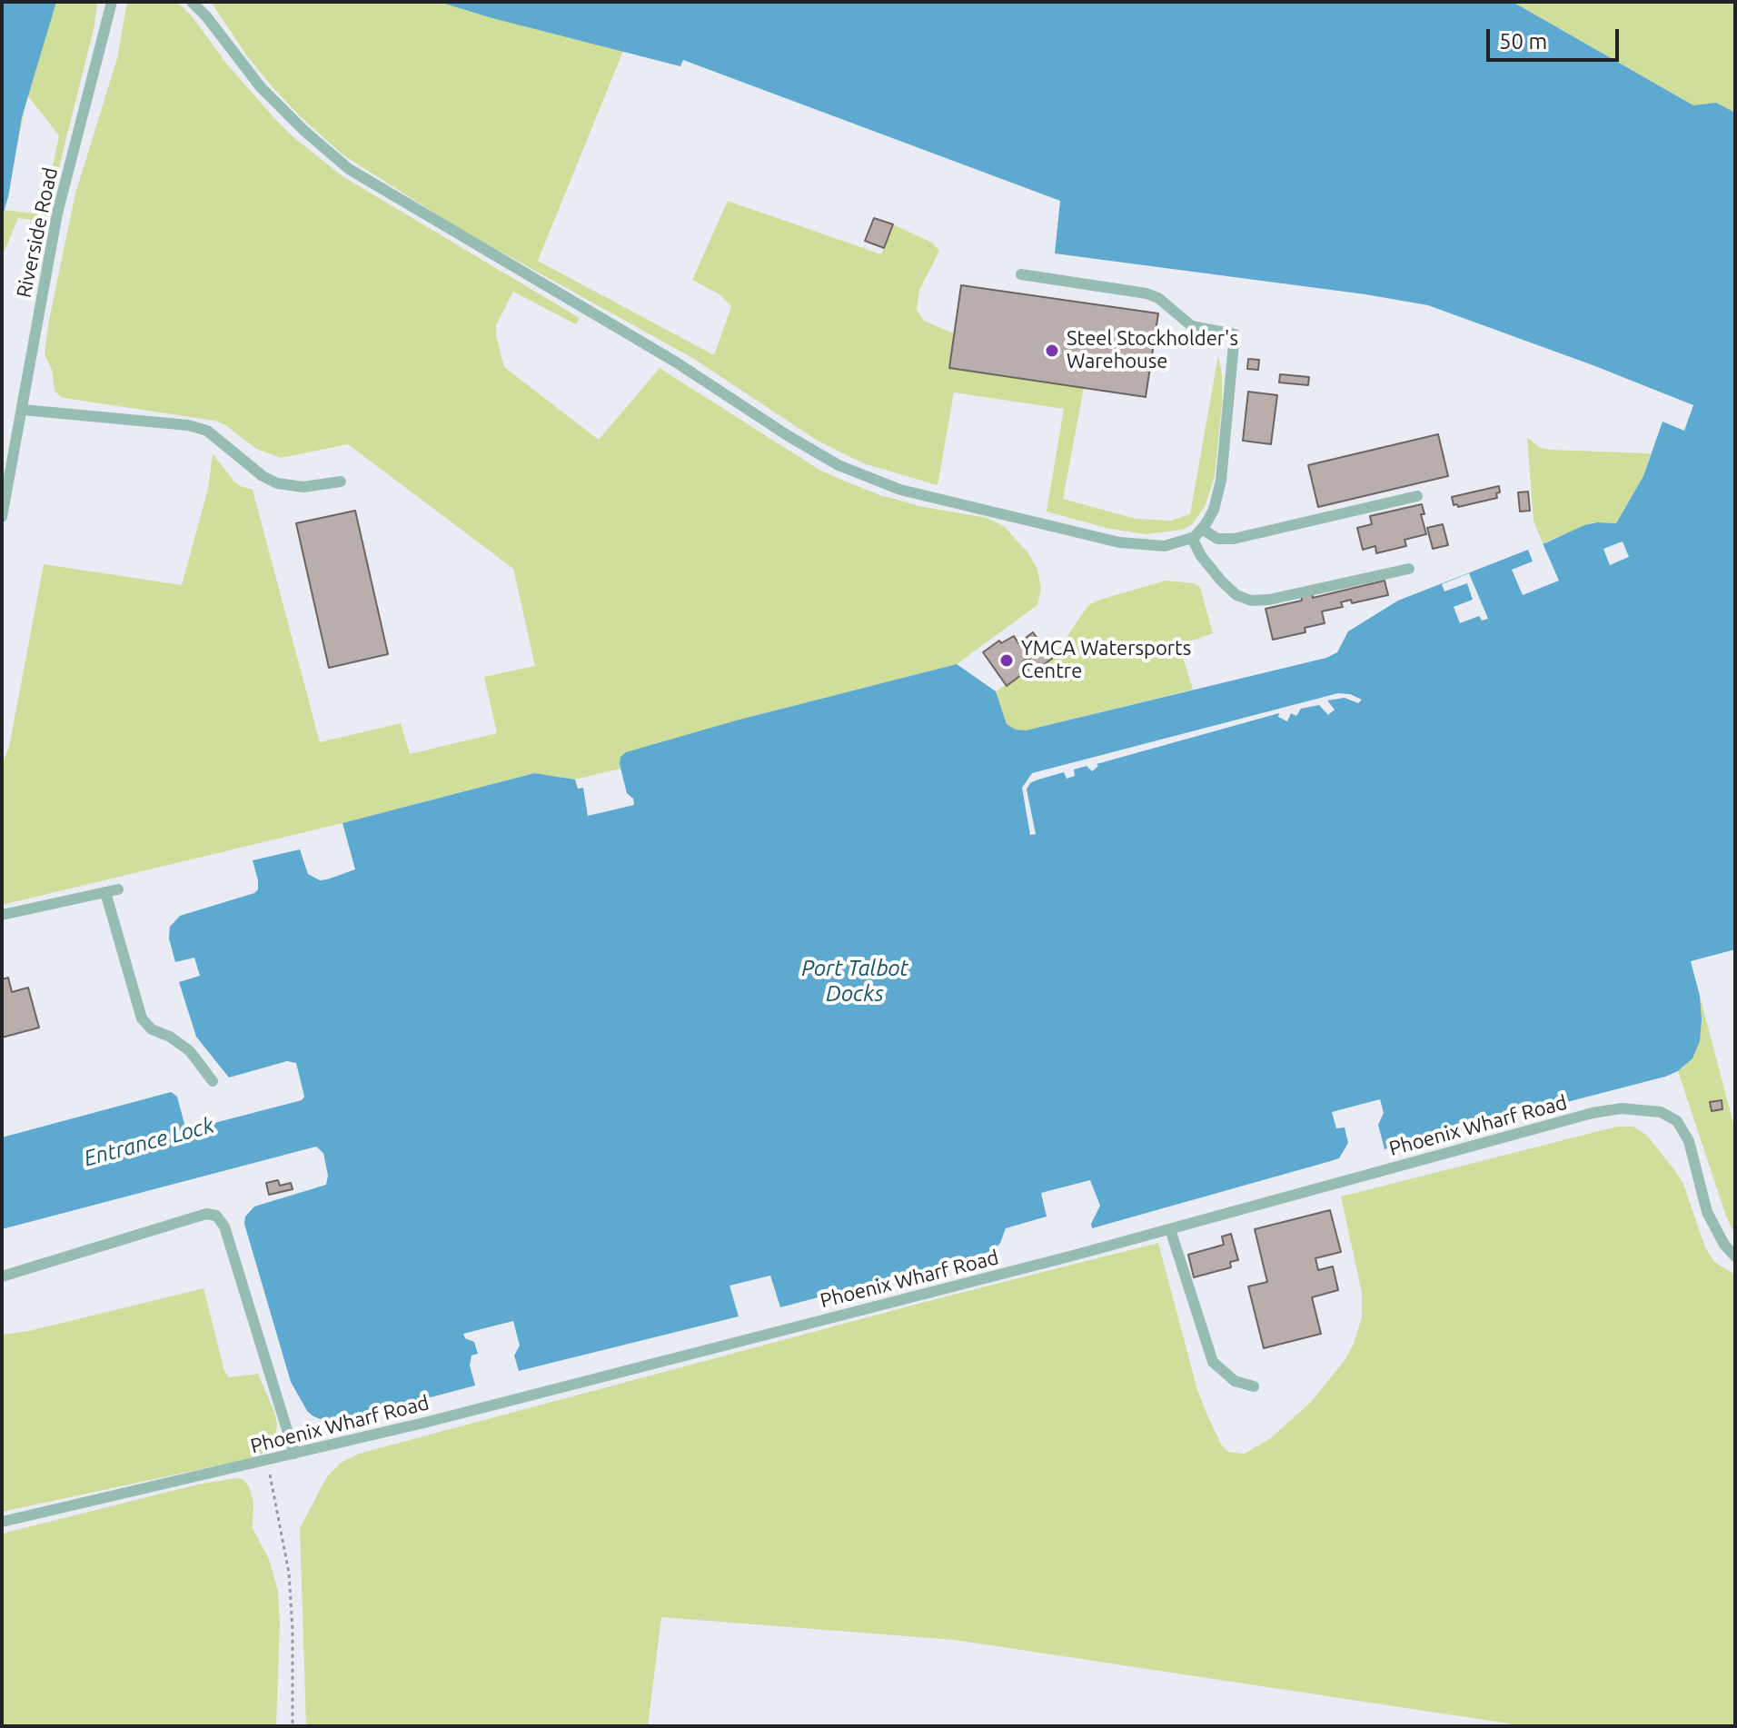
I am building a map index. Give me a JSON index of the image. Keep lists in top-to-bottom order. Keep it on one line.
{"streets":{"lane":["Riverside Road","Phoenix Wharf Road"]},"water":["Port Talbot Docks","Entrance Lock"],"places":["Steel Stockholder's Warehouse","YMCA Watersports Centre"],"scale_bar":"50 m"}
